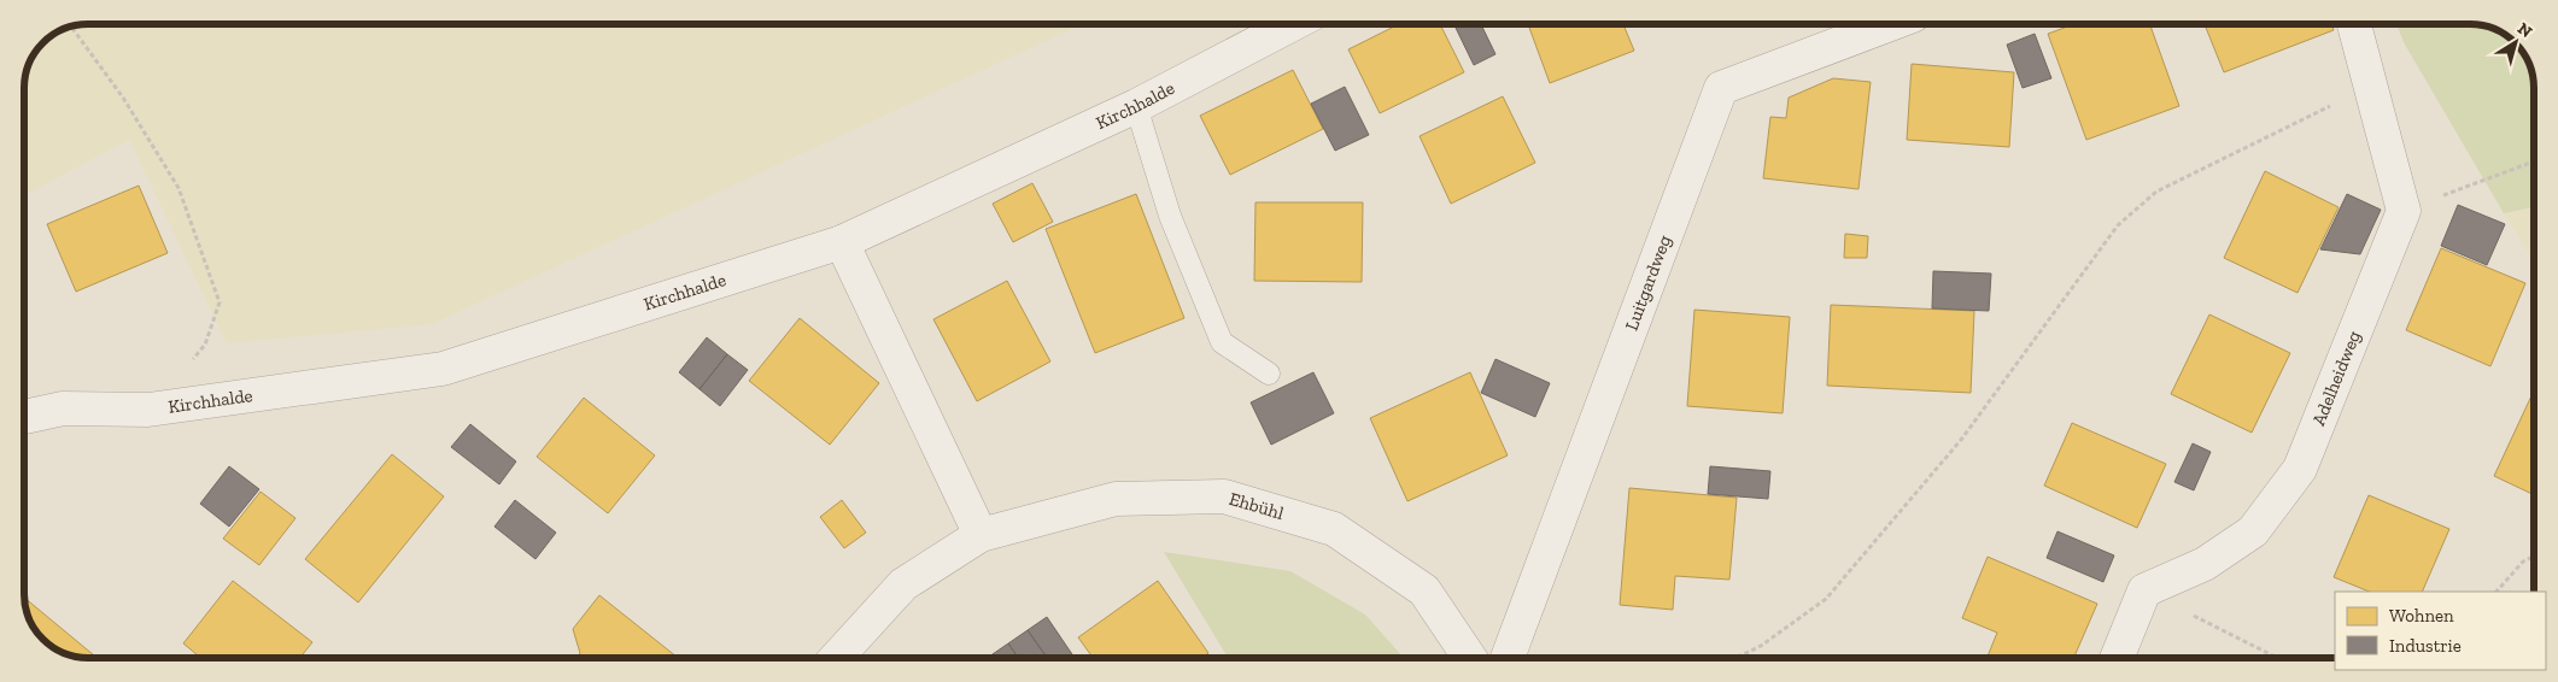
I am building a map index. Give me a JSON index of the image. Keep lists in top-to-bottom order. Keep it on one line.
{"streets":{"street":["Kirchhalde","Luitgardweg","Adelheidweg","Ehbühl"]},"legend":["Wohnen","Industrie"],"north":"top right"}
